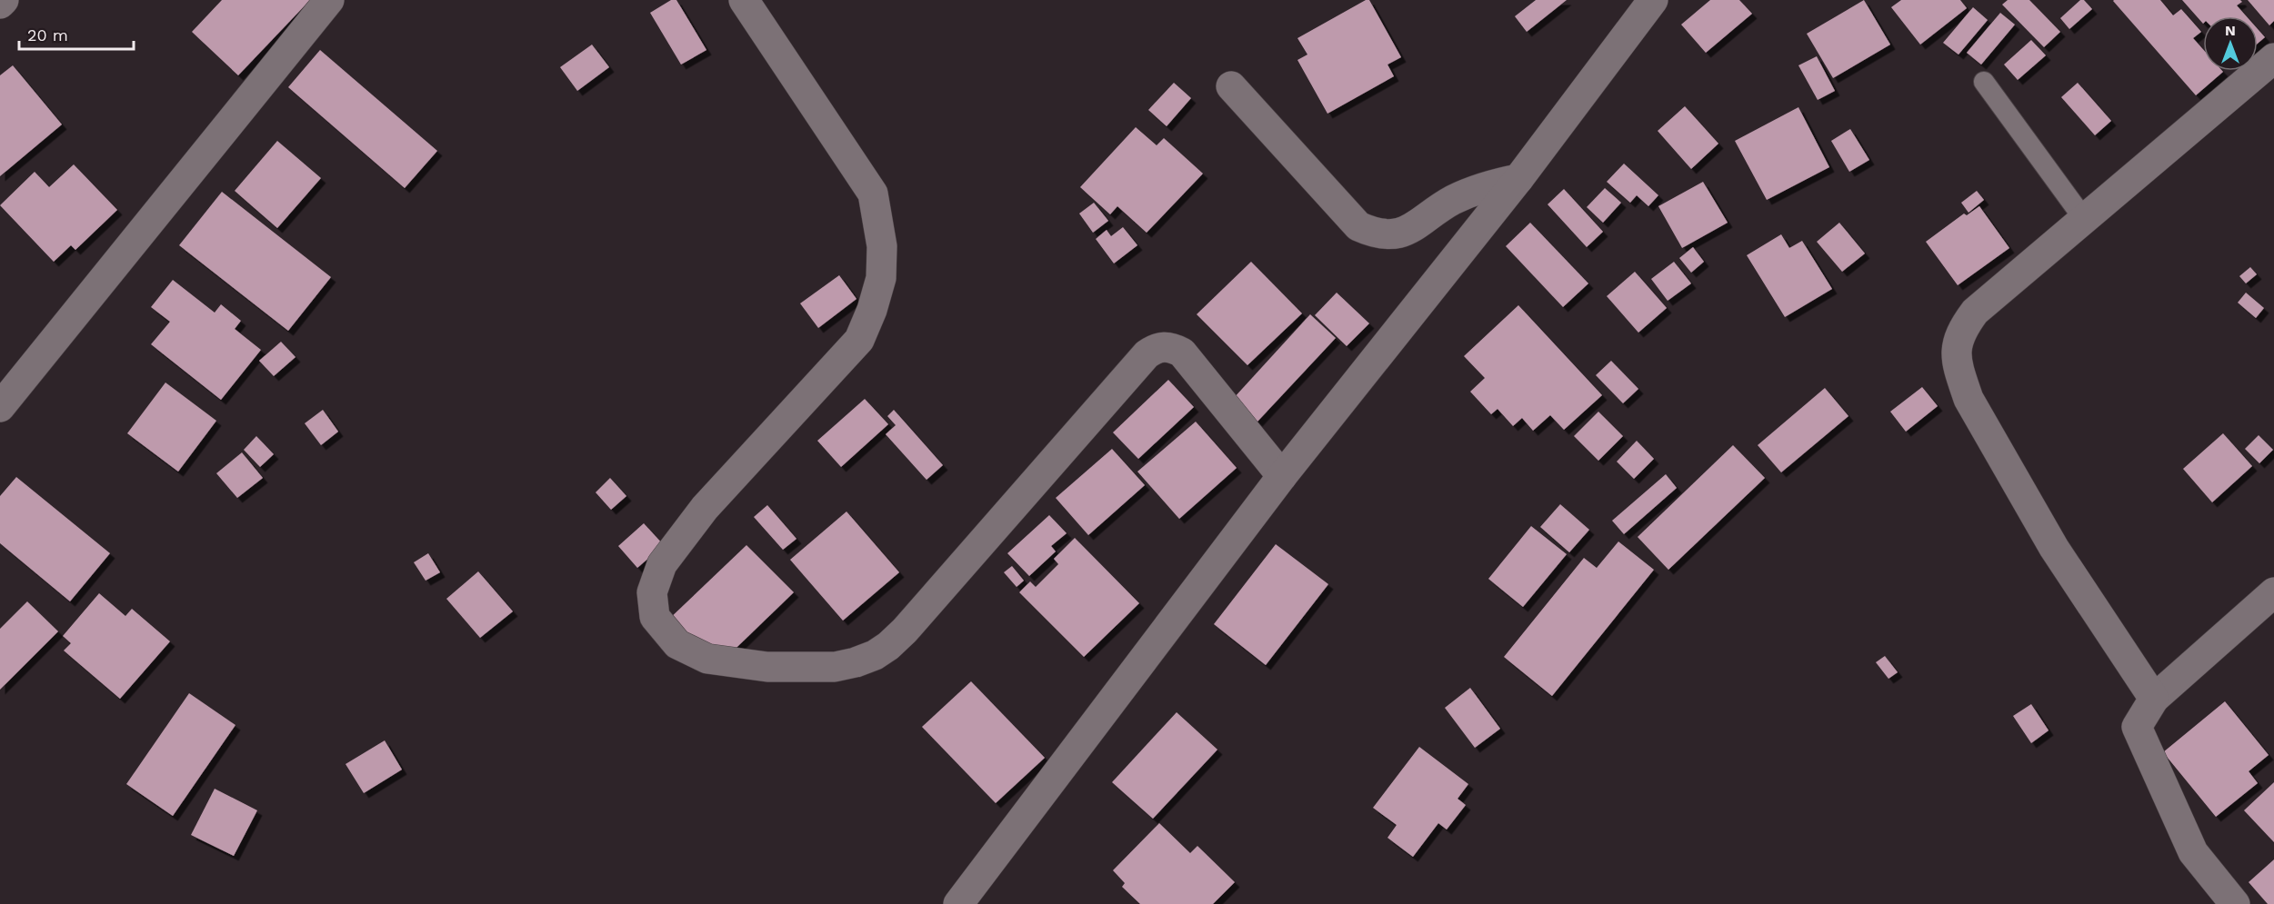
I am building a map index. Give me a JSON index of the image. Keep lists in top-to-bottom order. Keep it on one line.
{"scale_bar":"20 m","north":"top"}
